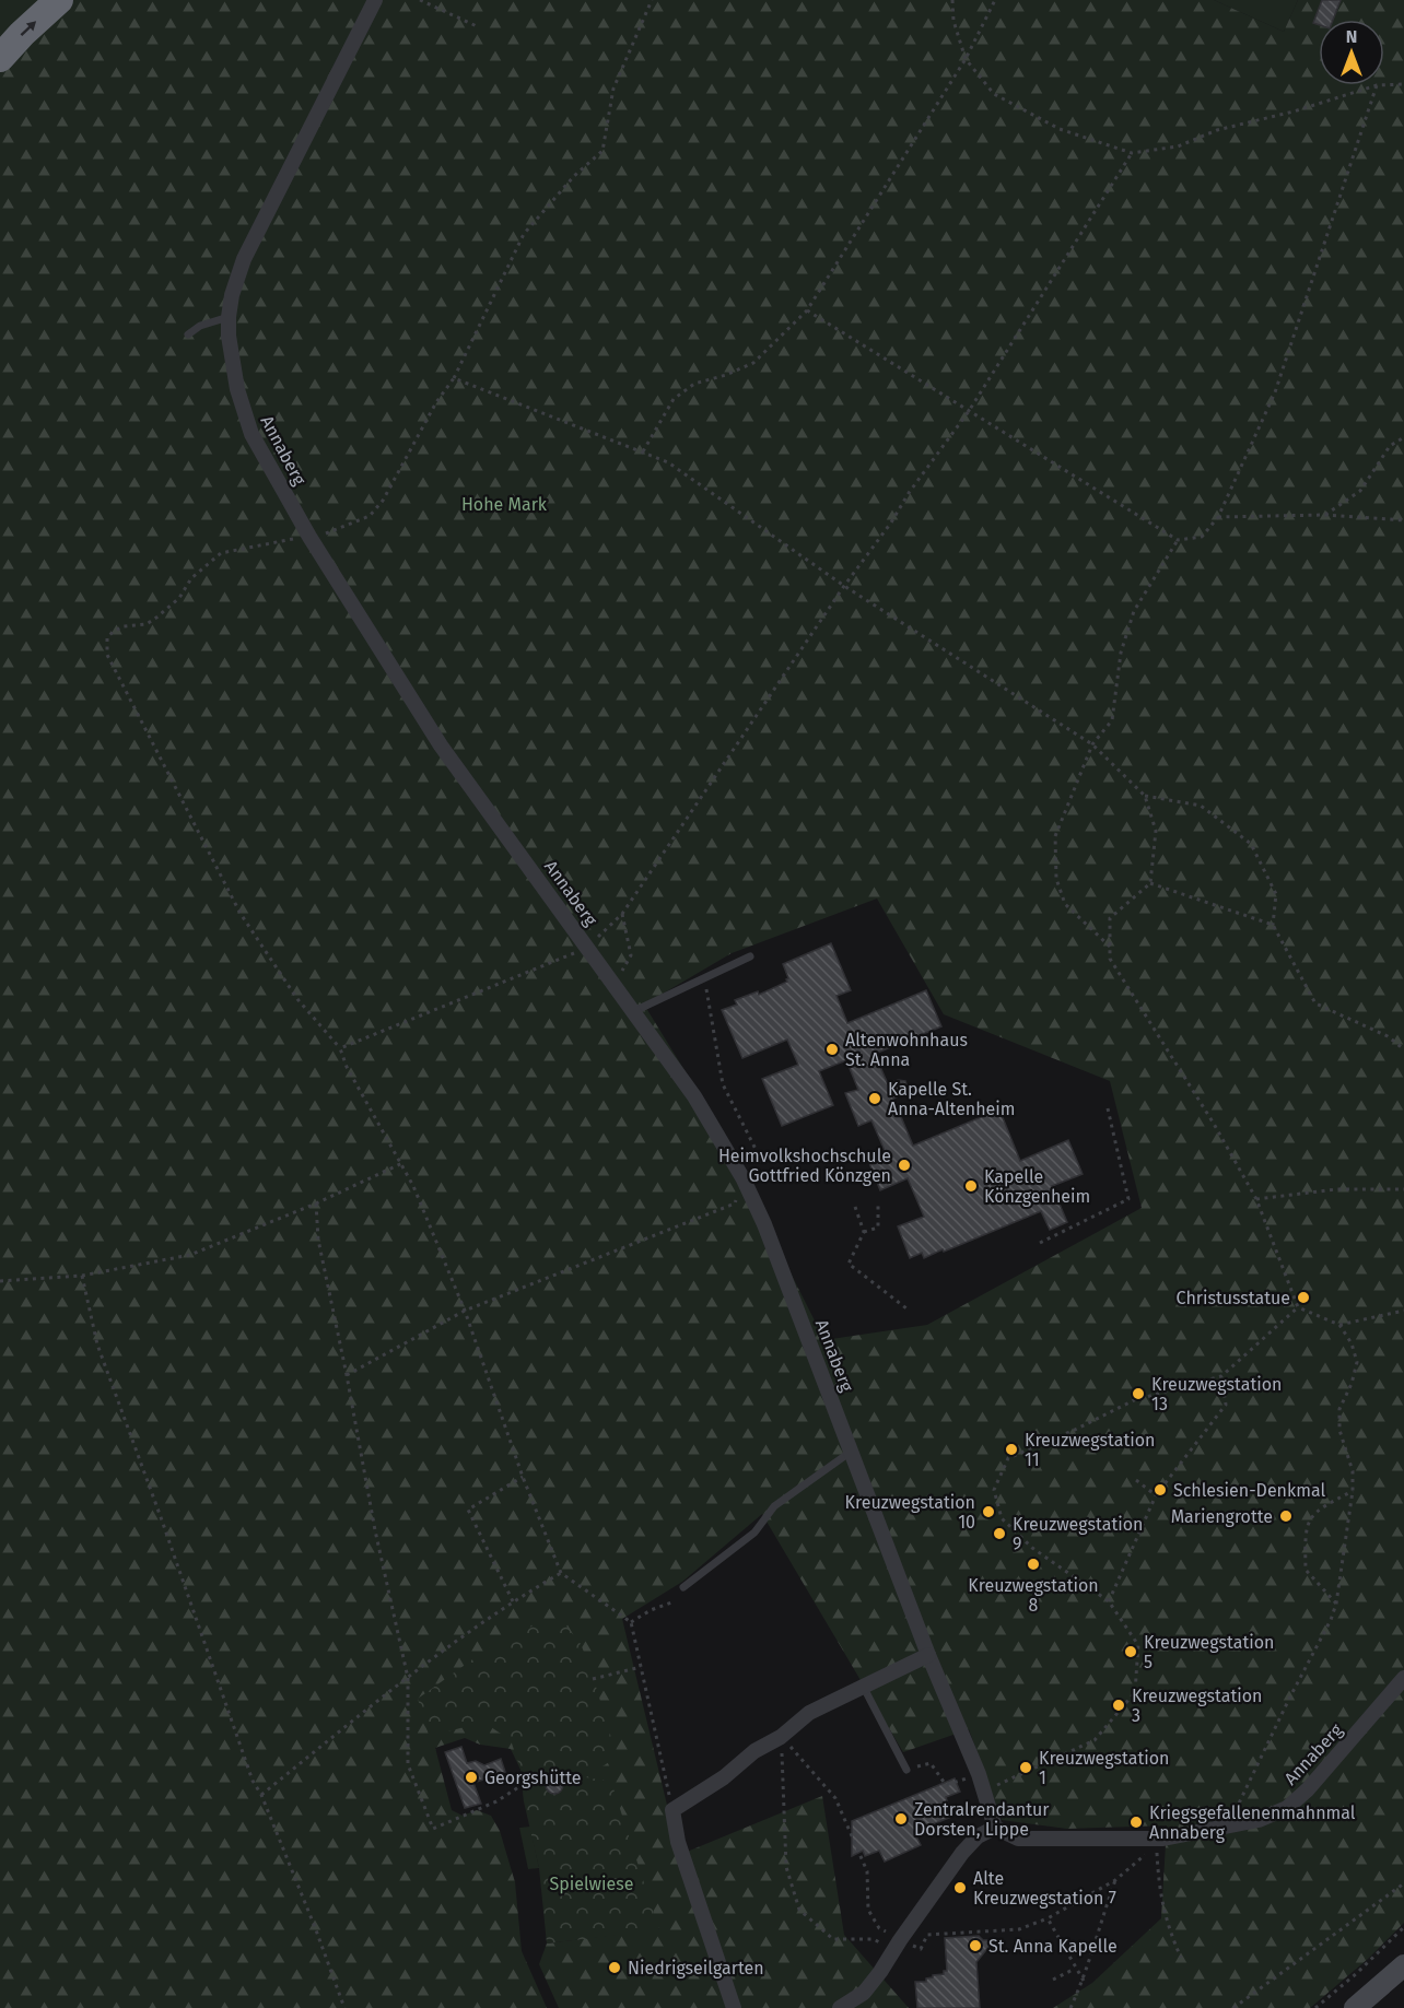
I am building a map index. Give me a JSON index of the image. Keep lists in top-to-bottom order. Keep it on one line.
{"streets":{"street":["Annaberg"]},"parks":["Hohe Mark","Spielwiese"],"places":["Altenwohnhaus St. Anna","Kapelle St. Anna-Altenheim","Heimvolkshochschule Gottfried Könzgen","Kapelle Könzgenheim","Christusstatue","Kreuzwegstation 13","Kreuzwegstation 11","Schlesien-Denkmal","Kreuzwegstation 10","Mariengrotte","Kreuzwegstation 9","Kreuzwegstation 8","Kreuzwegstation 5","Kreuzwegstation 3","Kreuzwegstation 1","Georgshütte","Zentralrendantur Dorsten, Lippe","Kriegsgefallenenmahnmal Annaberg","Alte Kreuzwegstation 7","St. Anna Kapelle","Niedrigseilgarten"],"north":"top"}
